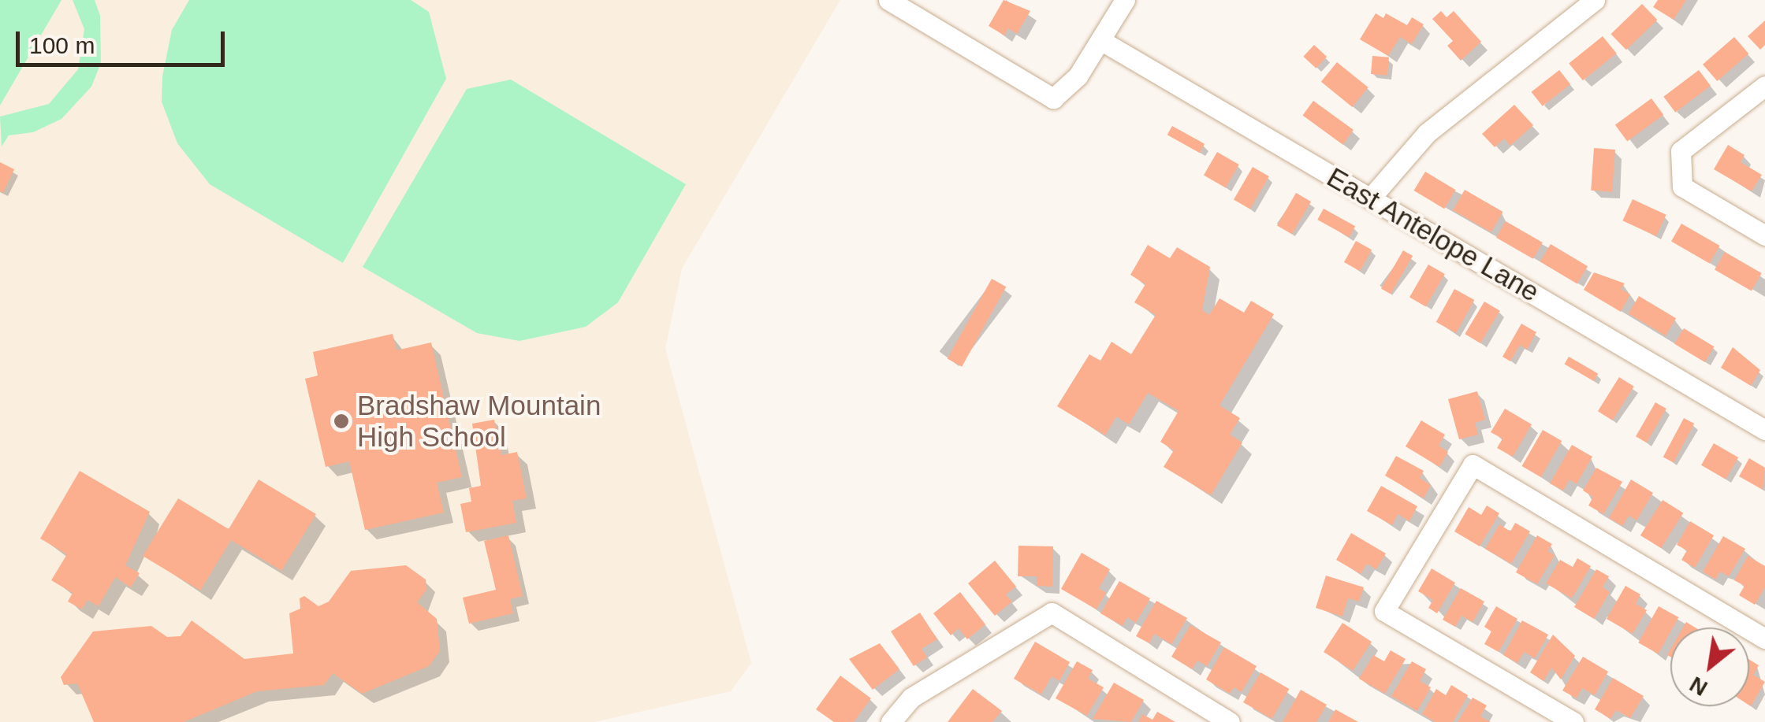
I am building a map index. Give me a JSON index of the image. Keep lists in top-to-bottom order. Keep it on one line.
{"streets":{"street":["East Antelope Lane"]},"places":["Bradshaw Mountain High School"],"scale_bar":"100 m","north":"bottom left"}
